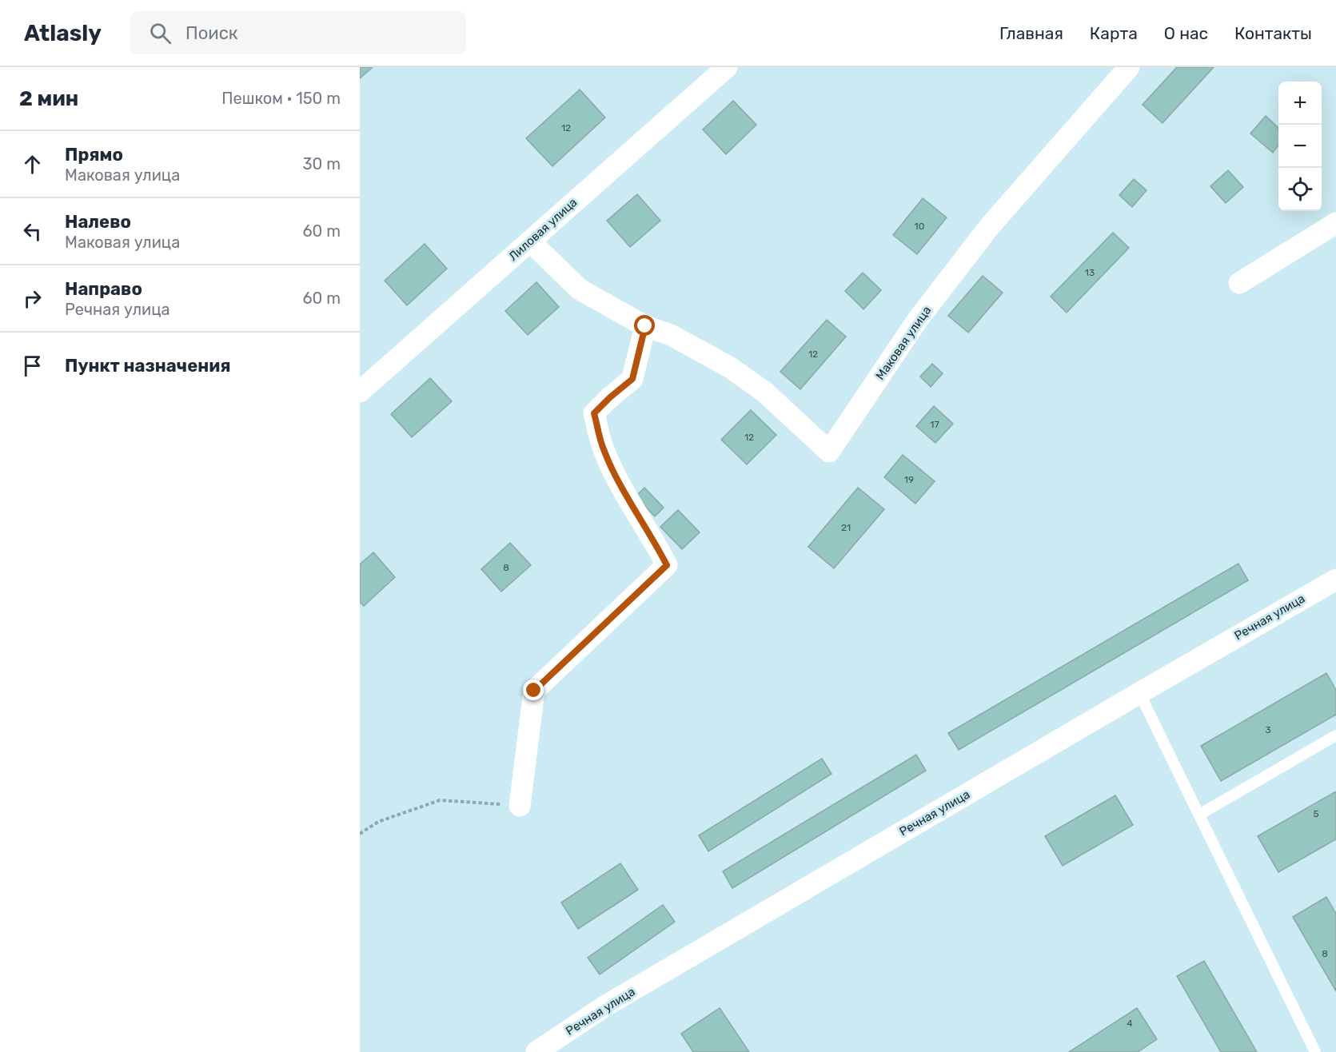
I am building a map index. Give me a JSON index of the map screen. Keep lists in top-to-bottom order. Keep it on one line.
{"streets":{"street":["Лиловая улица","Маковая улица","Речная улица"]},"crossings":[["Лиловая улица","Маковая улица"]],"house_numbers":["12","10","13","12","17","12","19","21","8","3","5","8","4"],"page":{"header":"Atlasly","search":"Поиск","nav":["Главная","Карта","О нас","Контакты"],"heading":["2 мин","Пешком · 150 m"],"map_buttons":["+","−"],"list":[["Прямо","Маковая улица","30 m"],["Налево","Маковая улица","60 m"],["Направо","Речная улица","60 m"],"Пункт назначения"]}}
